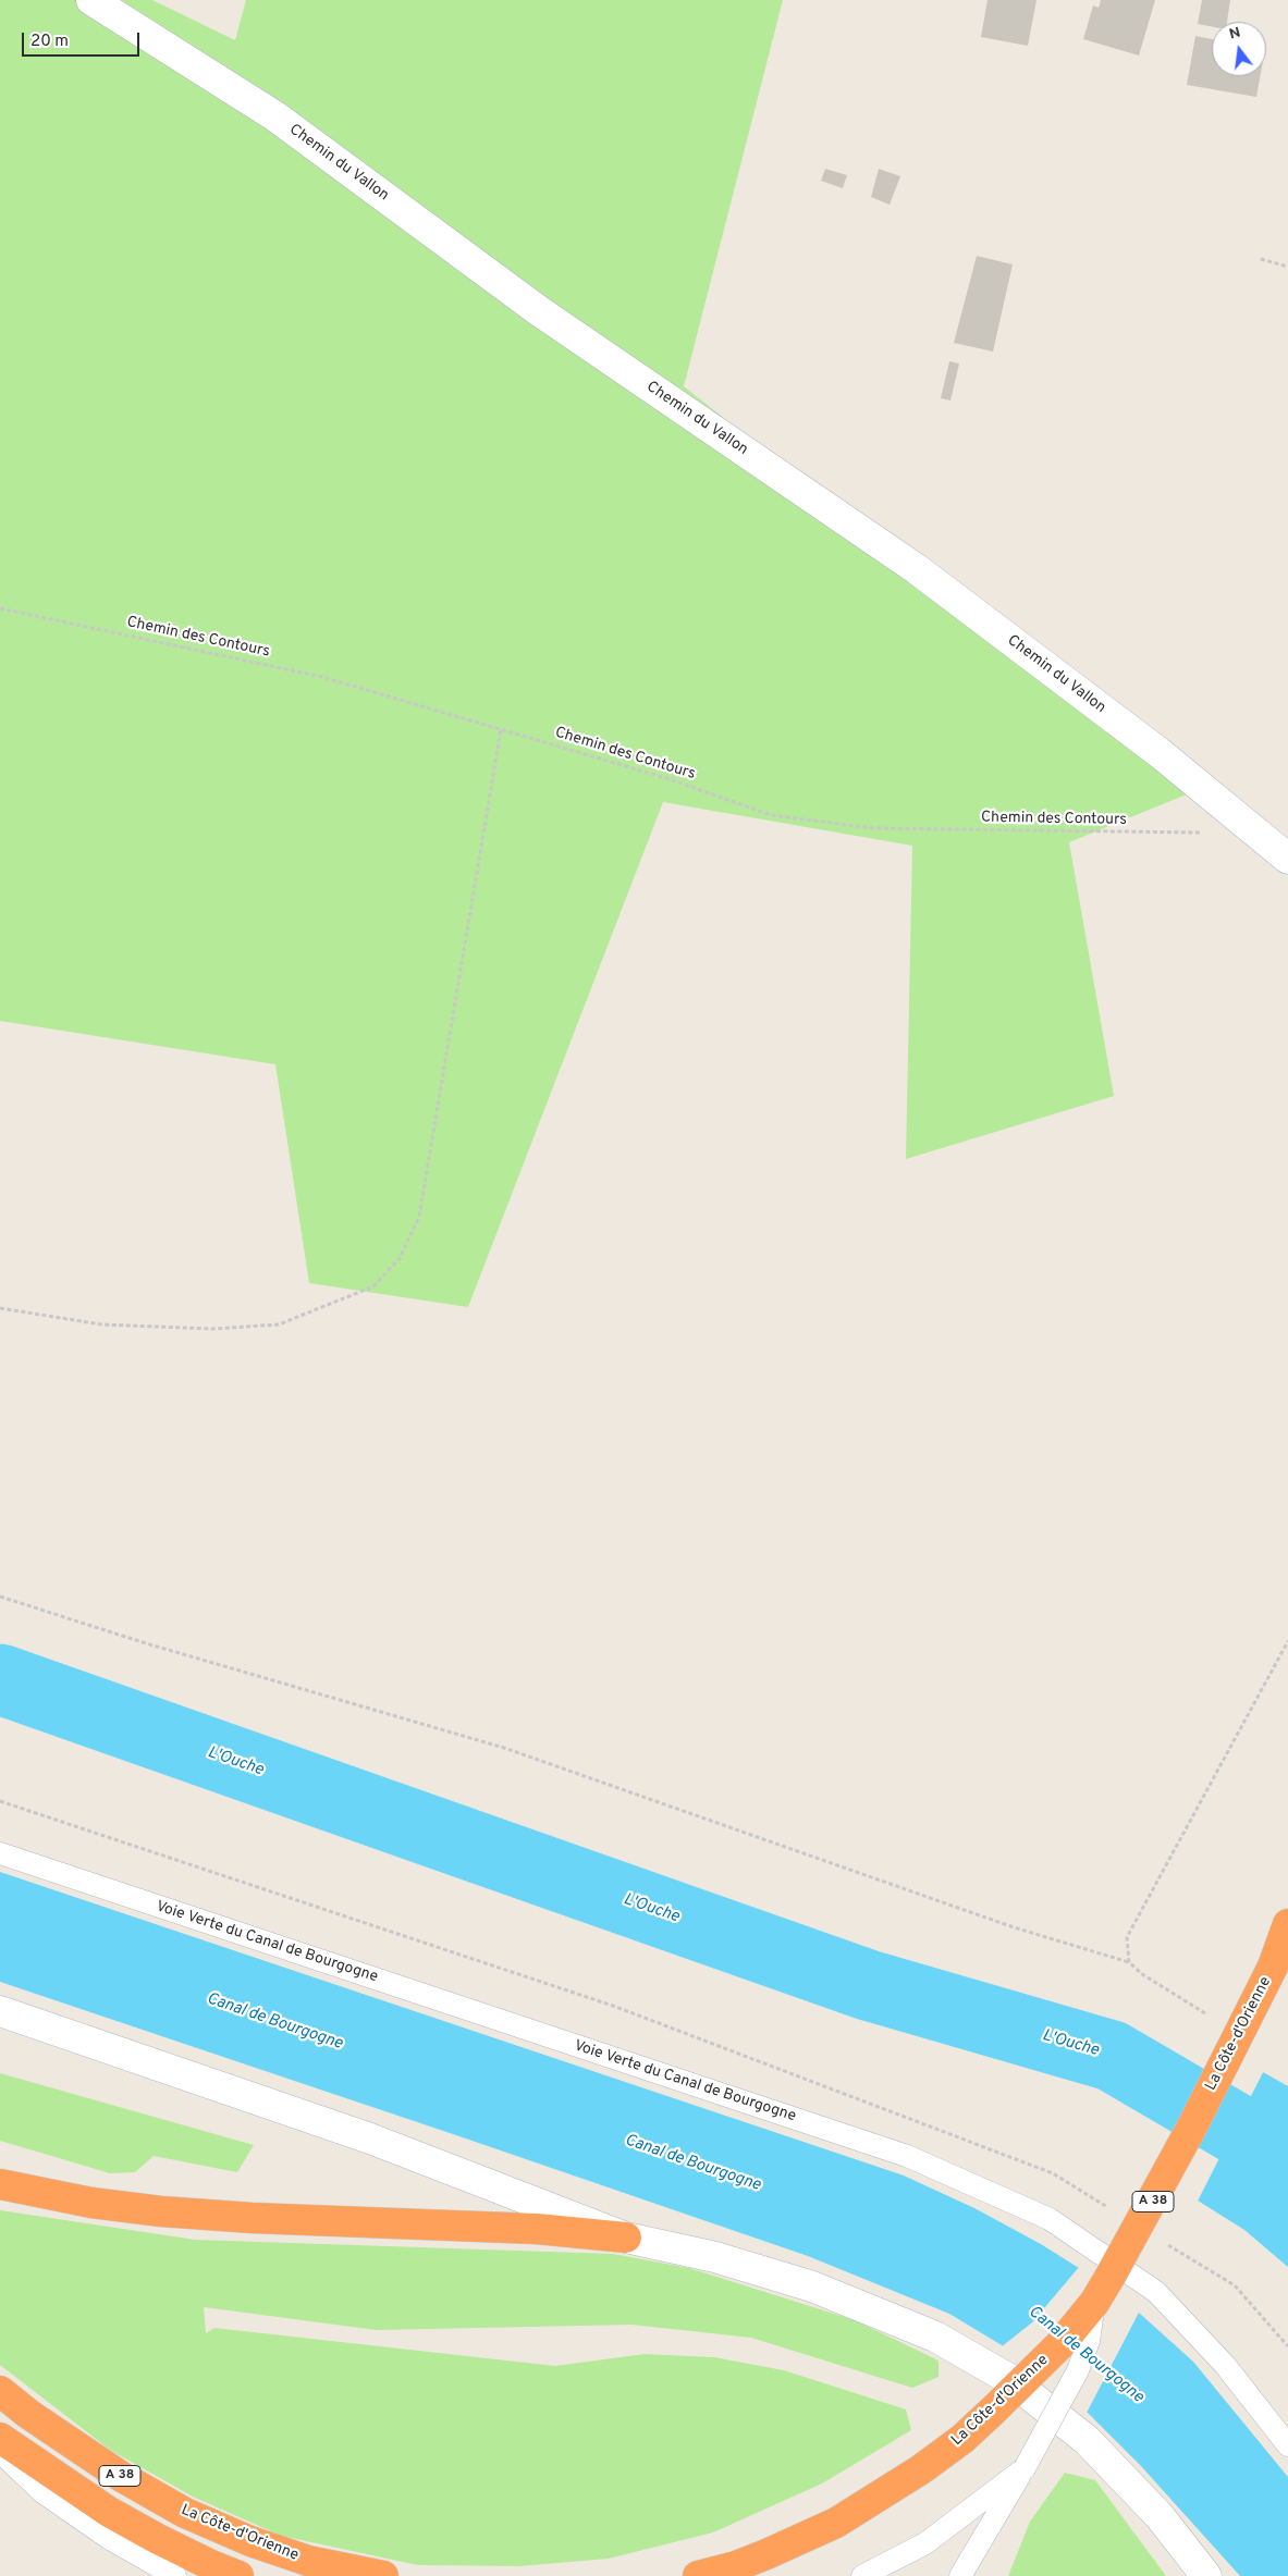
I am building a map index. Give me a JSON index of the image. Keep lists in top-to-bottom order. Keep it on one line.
{"streets":{"highway":["La Côte-d'Orienne","A 38"],"street":["Chemin du Vallon"],"lane":["Voie Verte du Canal de Bourgogne"],"path":["Chemin des Contours"]},"crossings":[["Chemin du Vallon","Chemin des Contours"]],"water":["L'Ouche","Canal de Bourgogne"],"scale_bar":"20 m","north":"top"}
